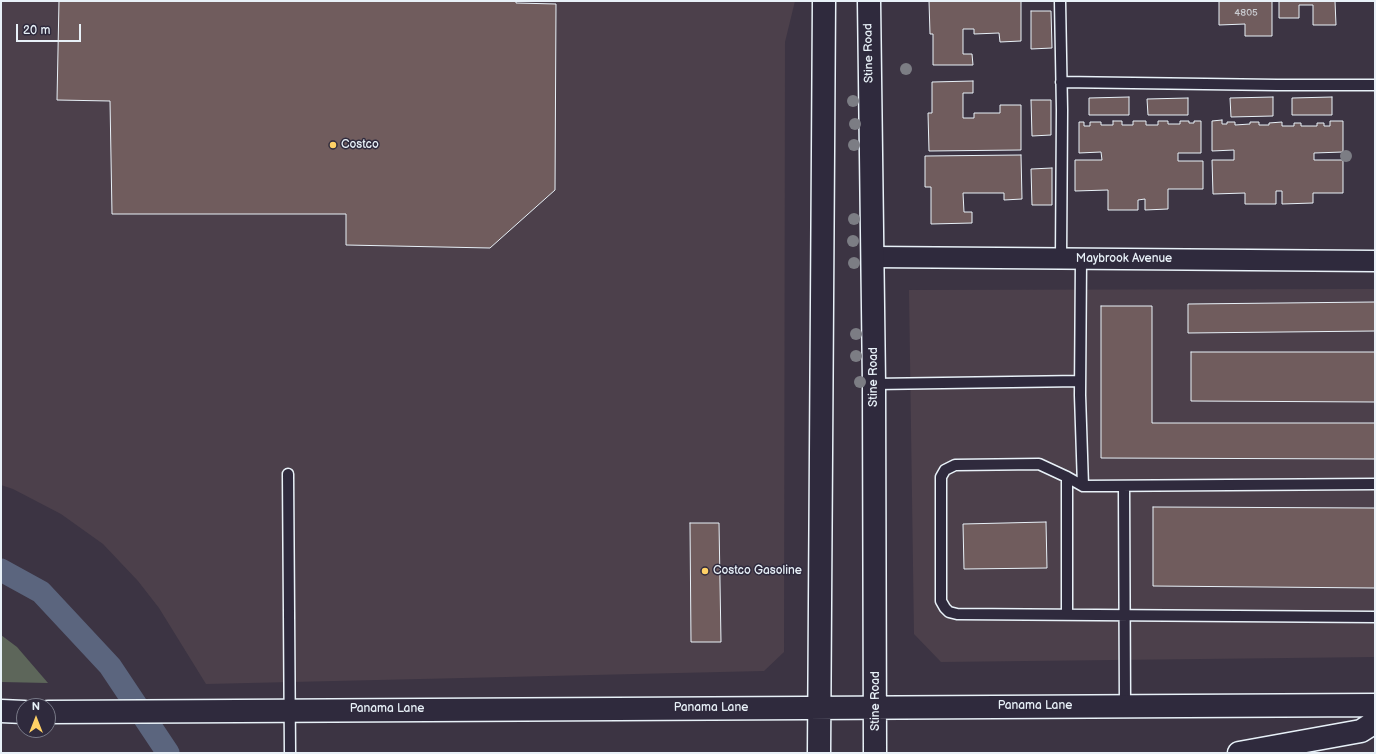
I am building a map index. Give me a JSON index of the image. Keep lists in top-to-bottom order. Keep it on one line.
{"streets":{"main road":["Stine Road","Panama Lane"],"street":["Maybrook Avenue"]},"crossings":[["Stine Road","Maybrook Avenue"],["Stine Road","Panama Lane"]],"places":["Costco","Costco Gasoline"],"house_numbers":["4805"],"scale_bar":"20 m","north":"top"}
